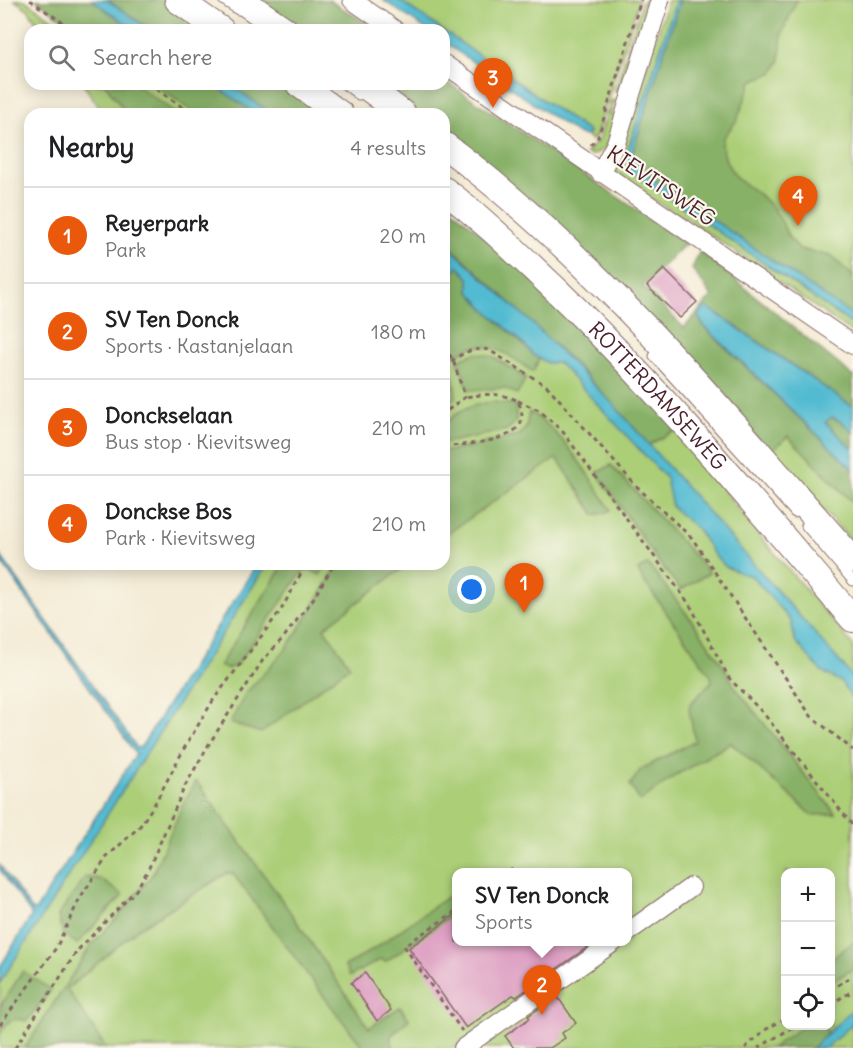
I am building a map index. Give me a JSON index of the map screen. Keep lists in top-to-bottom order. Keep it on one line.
{"streets":{"main road":["ROTTERDAMSEWEG"],"street":["KIEVITSWEG"]},"page":{"search":"Search here","pins":["3","4","1","2"],"heading":["Nearby","4 results"],"list":[{"mark":"1","name":"Reyerpark","note":"Park","value":"20 m"},{"mark":"2","name":"SV Ten Donck","note":"Sports · Kastanjelaan","value":"180 m"},{"mark":"3","name":"Donckselaan","note":"Bus stop · Kievitsweg","value":"210 m"},{"mark":"4","name":"Donckse Bos","note":"Park · Kievitsweg","value":"210 m"}],"map_buttons":["+","−"],"popup":["SV Ten Donck","Sports"]}}
